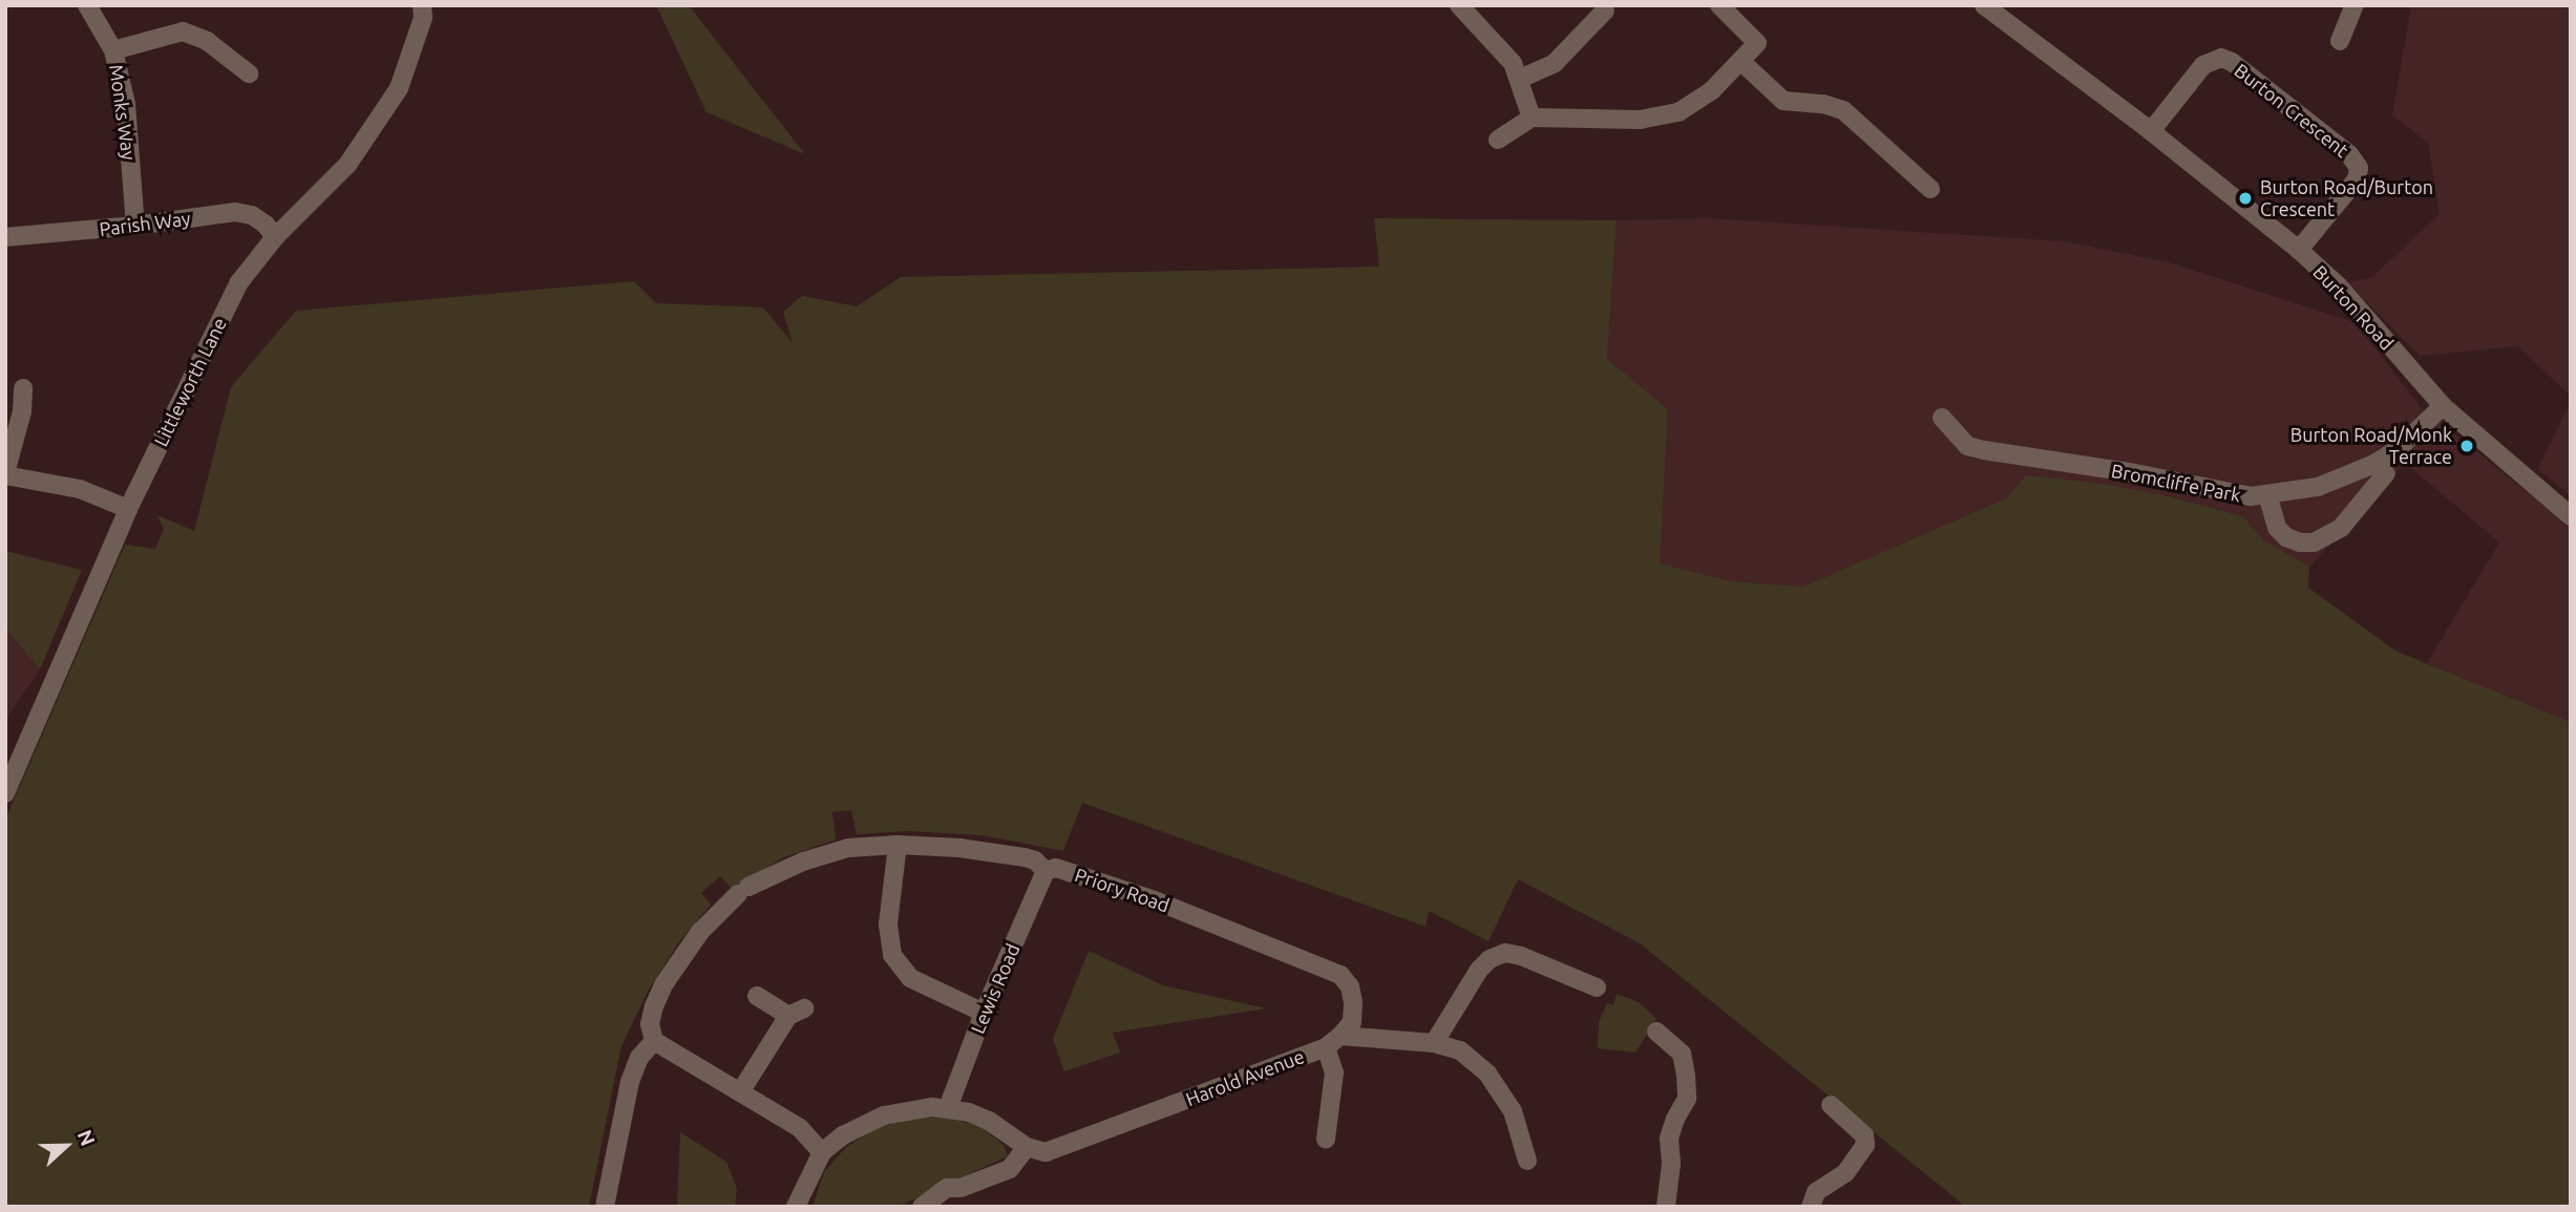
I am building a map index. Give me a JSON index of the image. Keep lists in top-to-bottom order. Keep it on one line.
{"streets":{"street":["Burton Crescent","Monks Way","Parish Way","Burton Road","Littleworth Lane","Bromcliffe Park","Priory Road","Lewis Road","Harold Avenue"]},"crossings":[["Burton Crescent","Burton Road"],["Monks Way","Parish Way"],["Parish Way","Littleworth Lane"],["Burton Road","Bromcliffe Park"],["Priory Road","Lewis Road"],["Priory Road","Harold Avenue"]],"places":["Burton Road/Burton Crescent","Burton Road/Monk Terrace"],"north":"right"}
